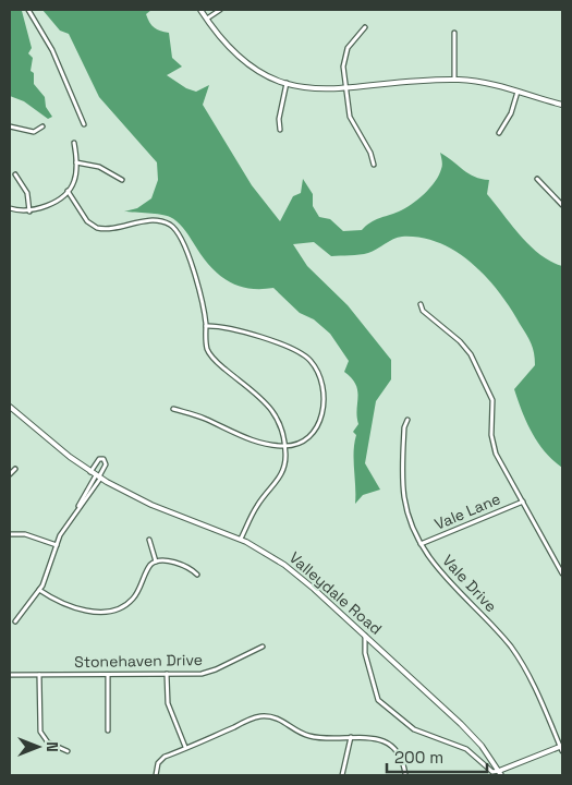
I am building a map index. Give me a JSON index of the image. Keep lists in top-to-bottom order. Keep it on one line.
{"streets":{"main road":["Valleydale Road"],"street":["Vale Lane","Vale Drive","Stonehaven Drive"]},"crossings":[["Vale Lane","Vale Drive"]],"scale_bar":"200 m","north":"right"}
